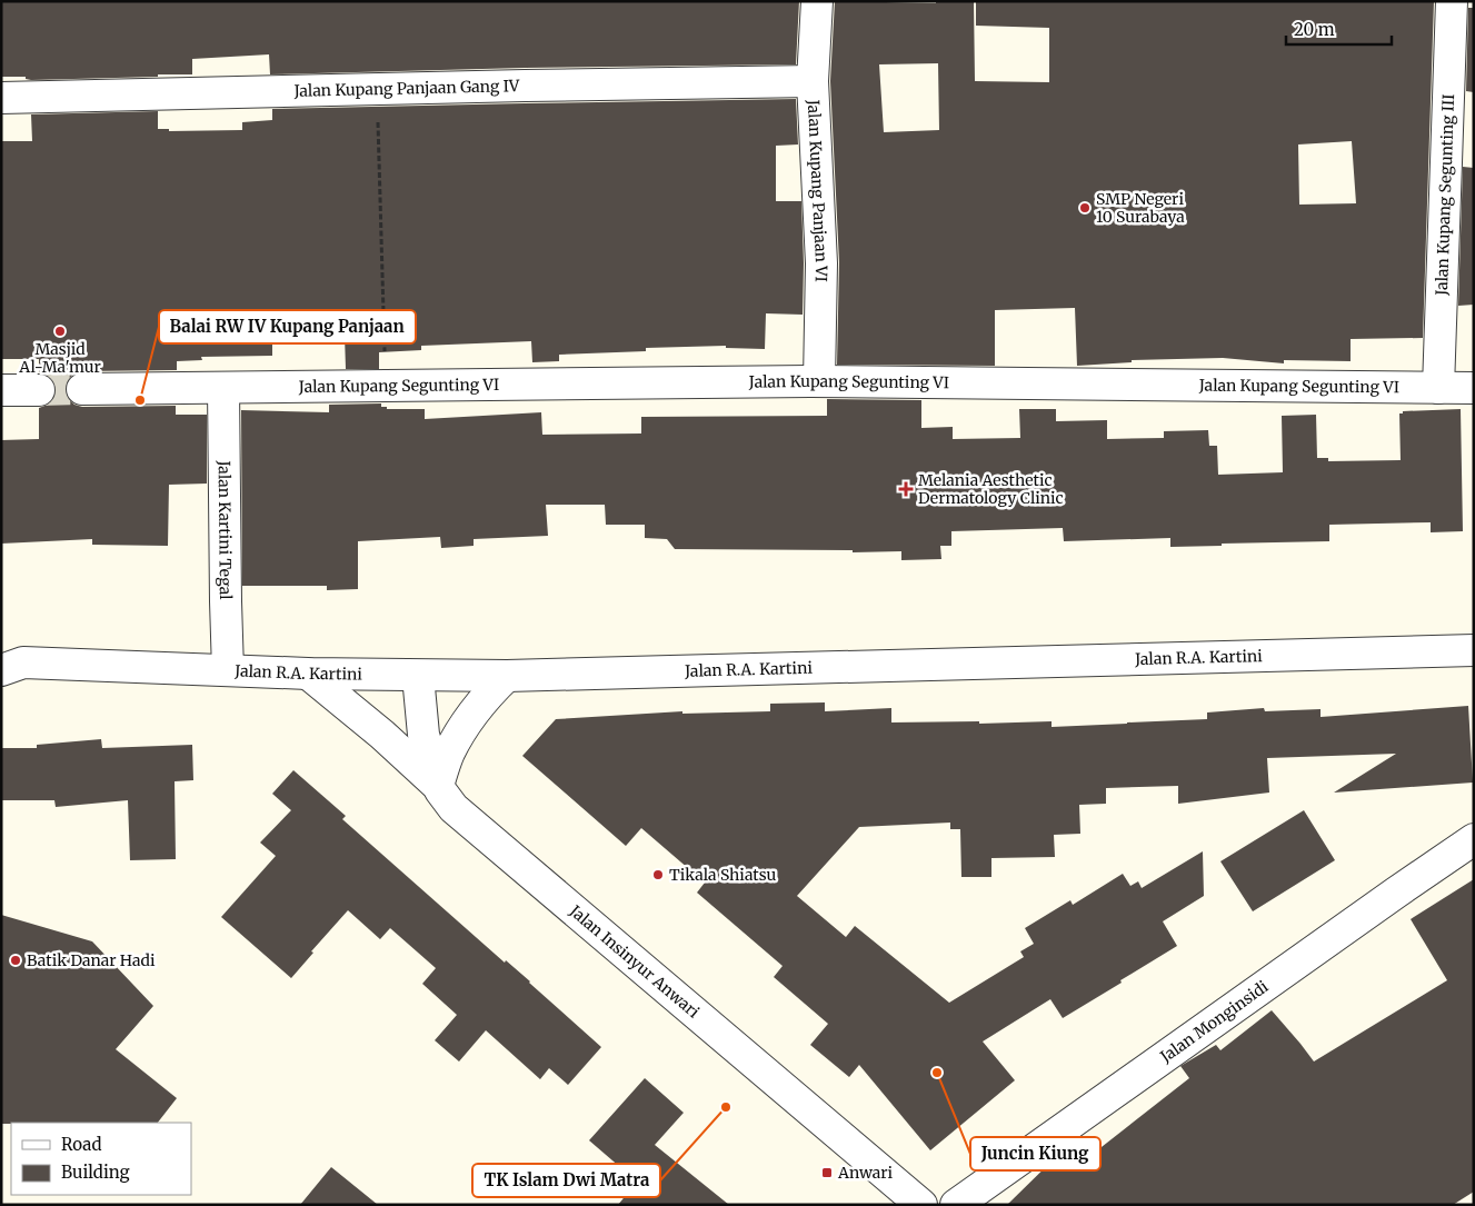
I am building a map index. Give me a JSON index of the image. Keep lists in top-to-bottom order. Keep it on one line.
{"streets":{"street":["Jalan Kupang Panjaan Gang IV","Jalan Kupang Panjaan VI","Jalan Kupang Segunting III","Jalan Kupang Segunting VI","Jalan Kartini Tegal","Jalan R.A. Kartini","Jalan Insinyur Anwari","Jalan Monginsidi"]},"crossings":[["Jalan Kupang Panjaan Gang IV","Jalan Kupang Panjaan VI"],["Jalan Kupang Panjaan VI","Jalan Kupang Segunting VI"],["Jalan Kupang Segunting III","Jalan Kupang Segunting VI"],["Jalan Kupang Segunting VI","Jalan Kartini Tegal"],["Jalan Kartini Tegal","Jalan R.A. Kartini"],["Jalan R.A. Kartini","Jalan Insinyur Anwari"]],"places":{"other":["SMP Negeri 10 Surabaya","Masjid Al-Ma'mur","Balai RW IV Kupang Panjaan","Tikala Shiatsu","Batik Danar Hadi","Juncin Kiung","TK Islam Dwi Matra"],"health":["Melania Aesthetic Dermatology Clinic"],"transit":["Anwari"]},"legend":["Road","Building"],"scale_bar":"20 m"}
